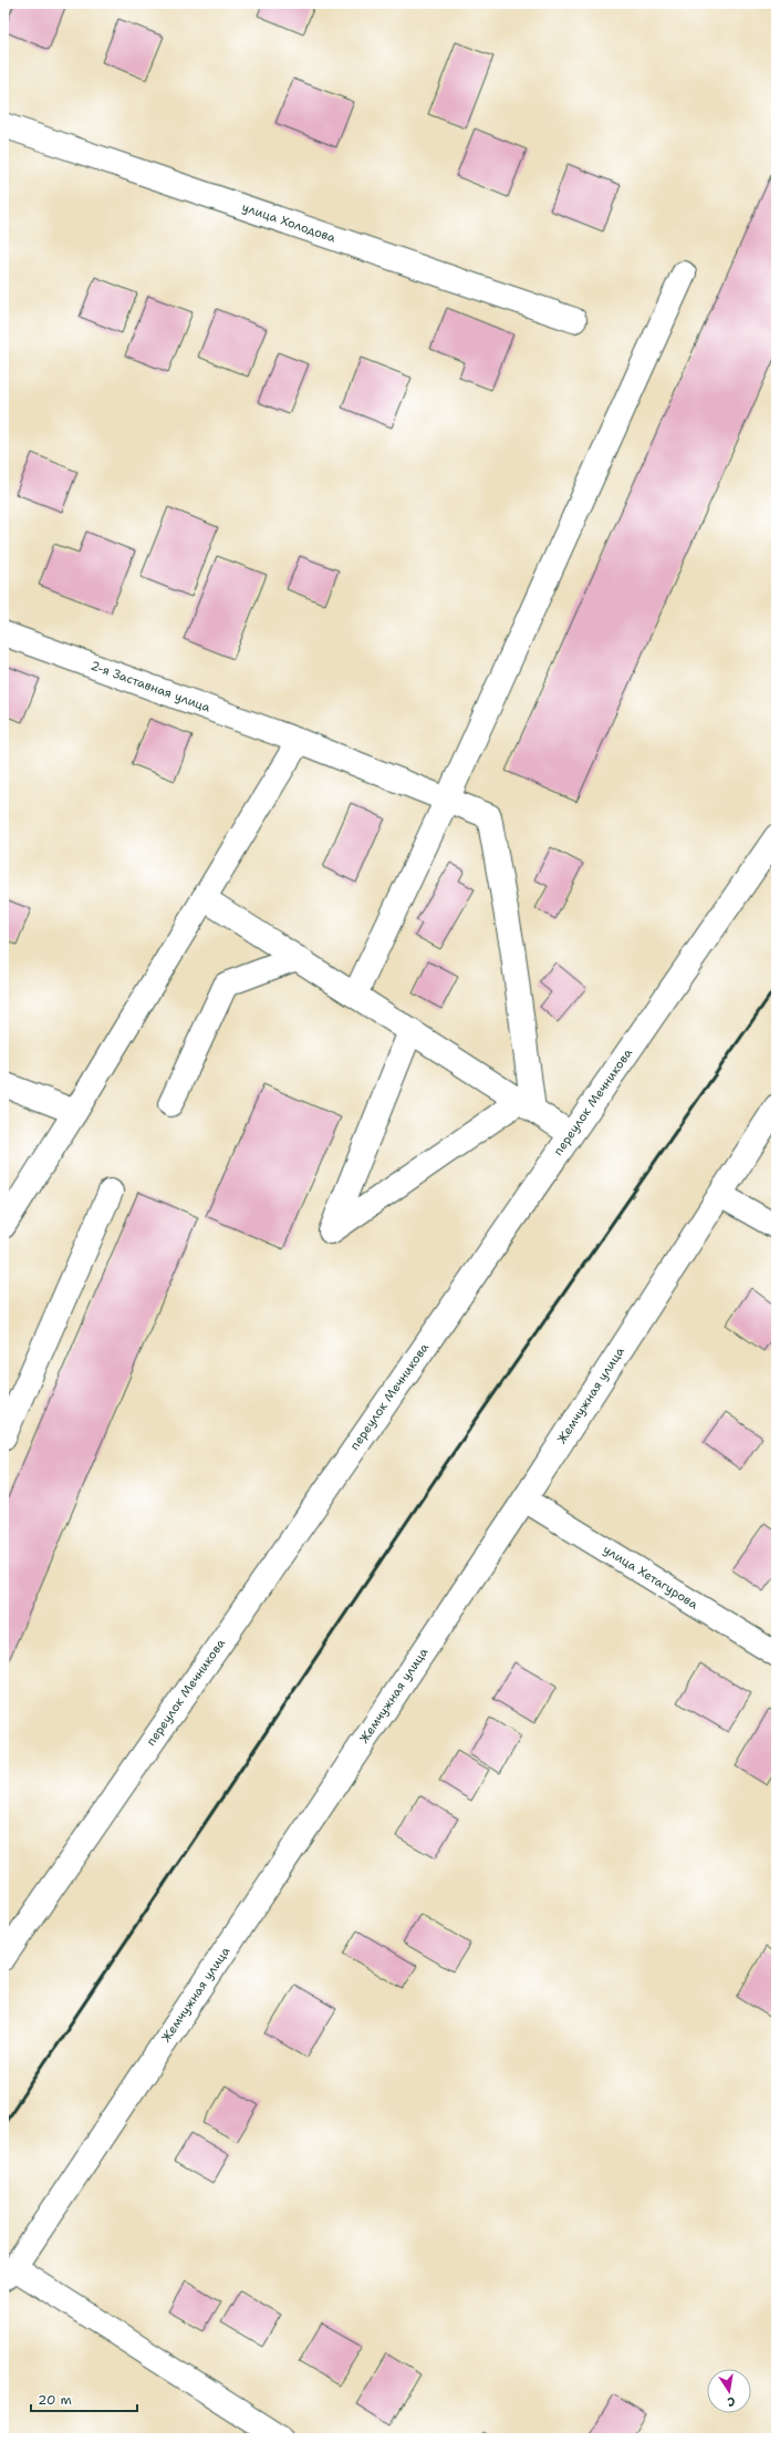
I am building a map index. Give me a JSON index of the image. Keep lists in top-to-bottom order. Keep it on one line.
{"streets":{"street":["улица Холодова","2-я Заставная улица","переулок Мечникова","Жемчужная улица","улица Хетагурова"]},"crossings":[["Жемчужная улица","улица Хетагурова"]],"scale_bar":"20 m","north":"bottom"}
